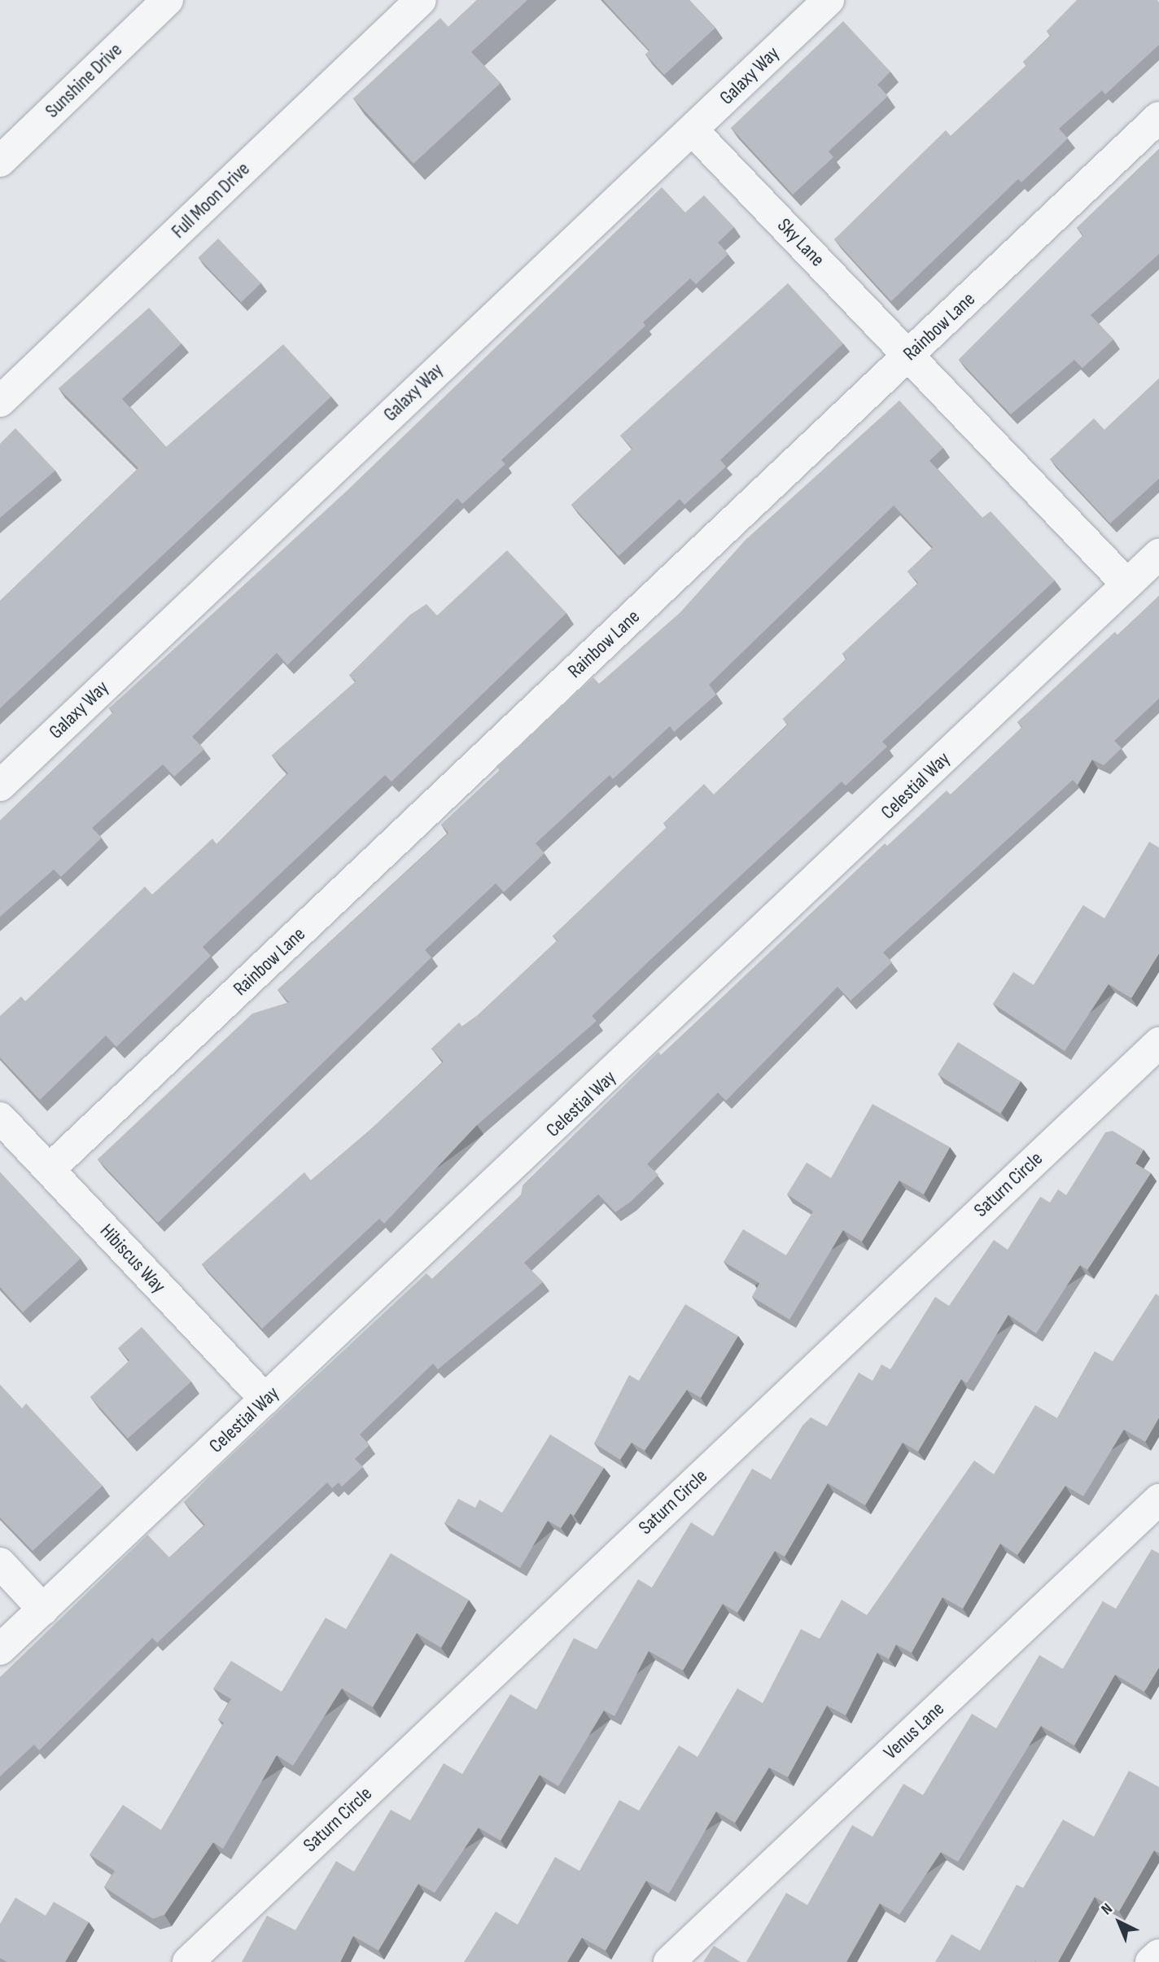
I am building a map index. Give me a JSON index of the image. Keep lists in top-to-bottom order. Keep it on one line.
{"streets":{"street":["Galaxy Way","Sunshine Drive","Full Moon Drive","Sky Lane","Rainbow Lane","Celestial Way","Saturn Circle","Hibiscus Way","Venus Lane"]},"crossings":[["Galaxy Way","Sky Lane"],["Sky Lane","Rainbow Lane"],["Sky Lane","Celestial Way"],["Rainbow Lane","Hibiscus Way"],["Celestial Way","Hibiscus Way"]],"north":"top left"}
